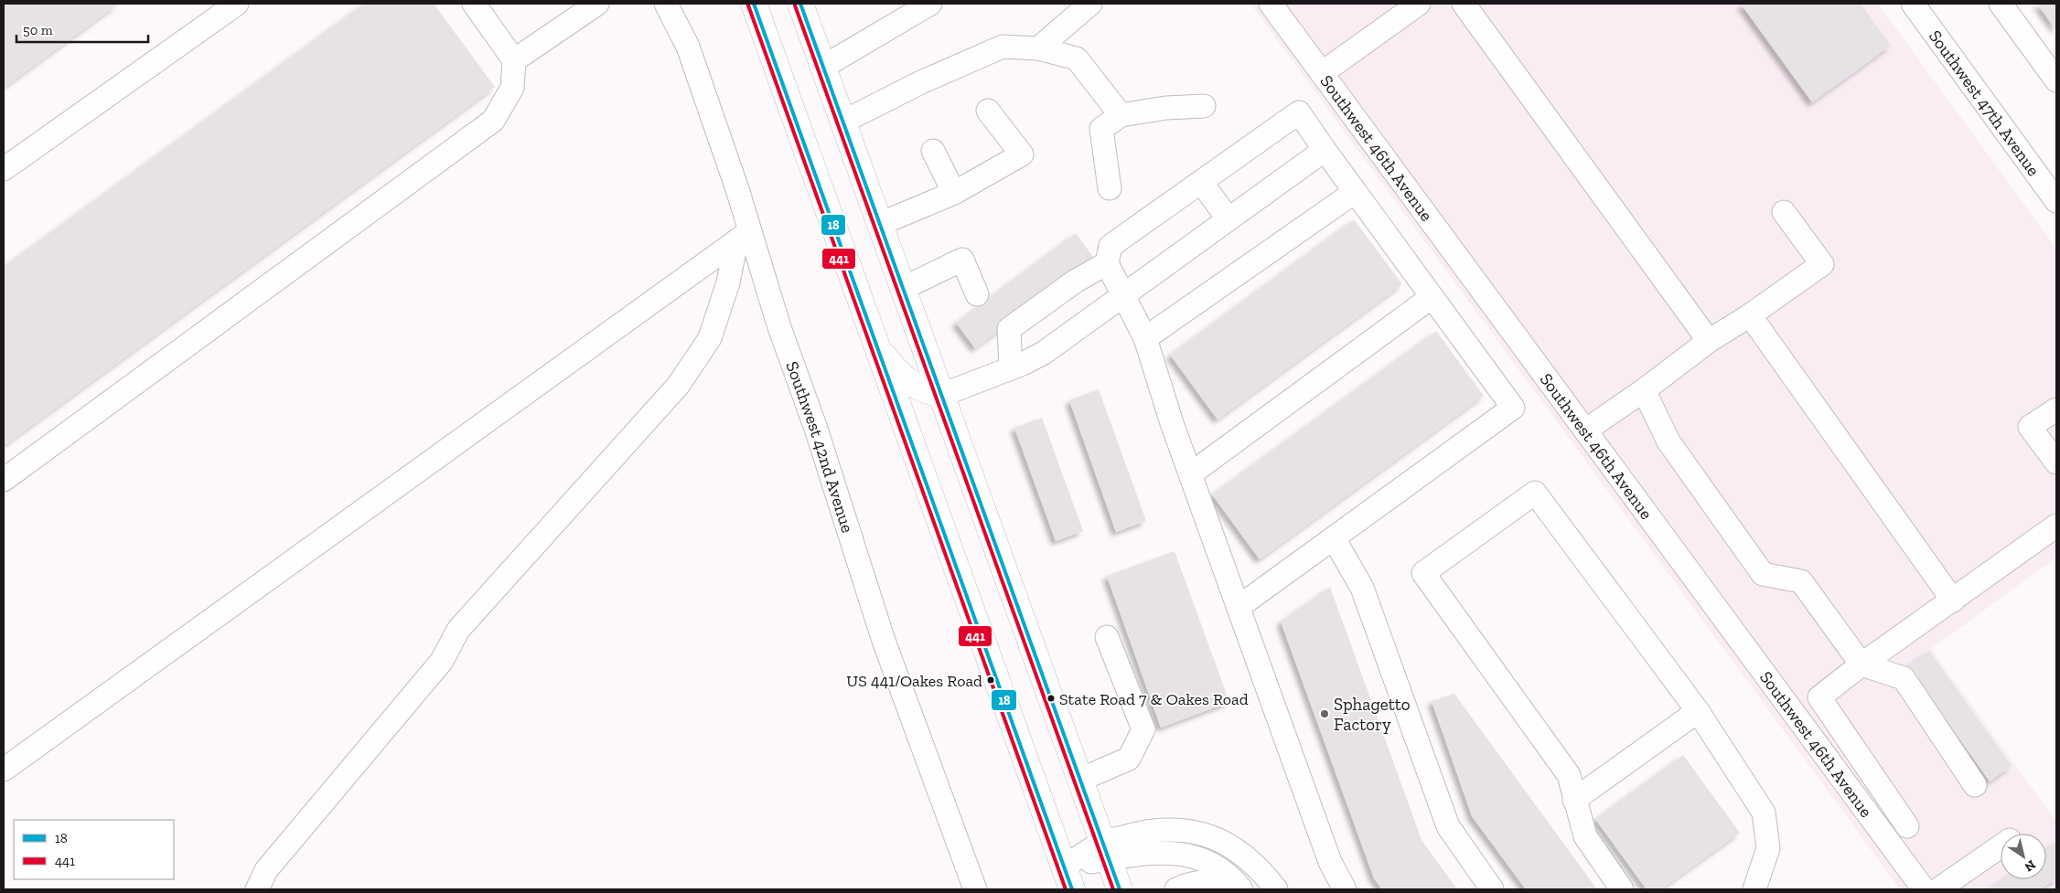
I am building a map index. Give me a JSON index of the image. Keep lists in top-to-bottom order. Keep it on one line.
{"streets":{"street":["Southwest 47th Avenue","Southwest 46th Avenue","Southwest 42nd Avenue"]},"places":["US 441/Oakes Road","State Road 7 & Oakes Road","Sphagetto Factory"],"lines":["transit line 18","transit line 441"],"legend":["18","441"],"scale_bar":"50 m","north":"bottom right"}
